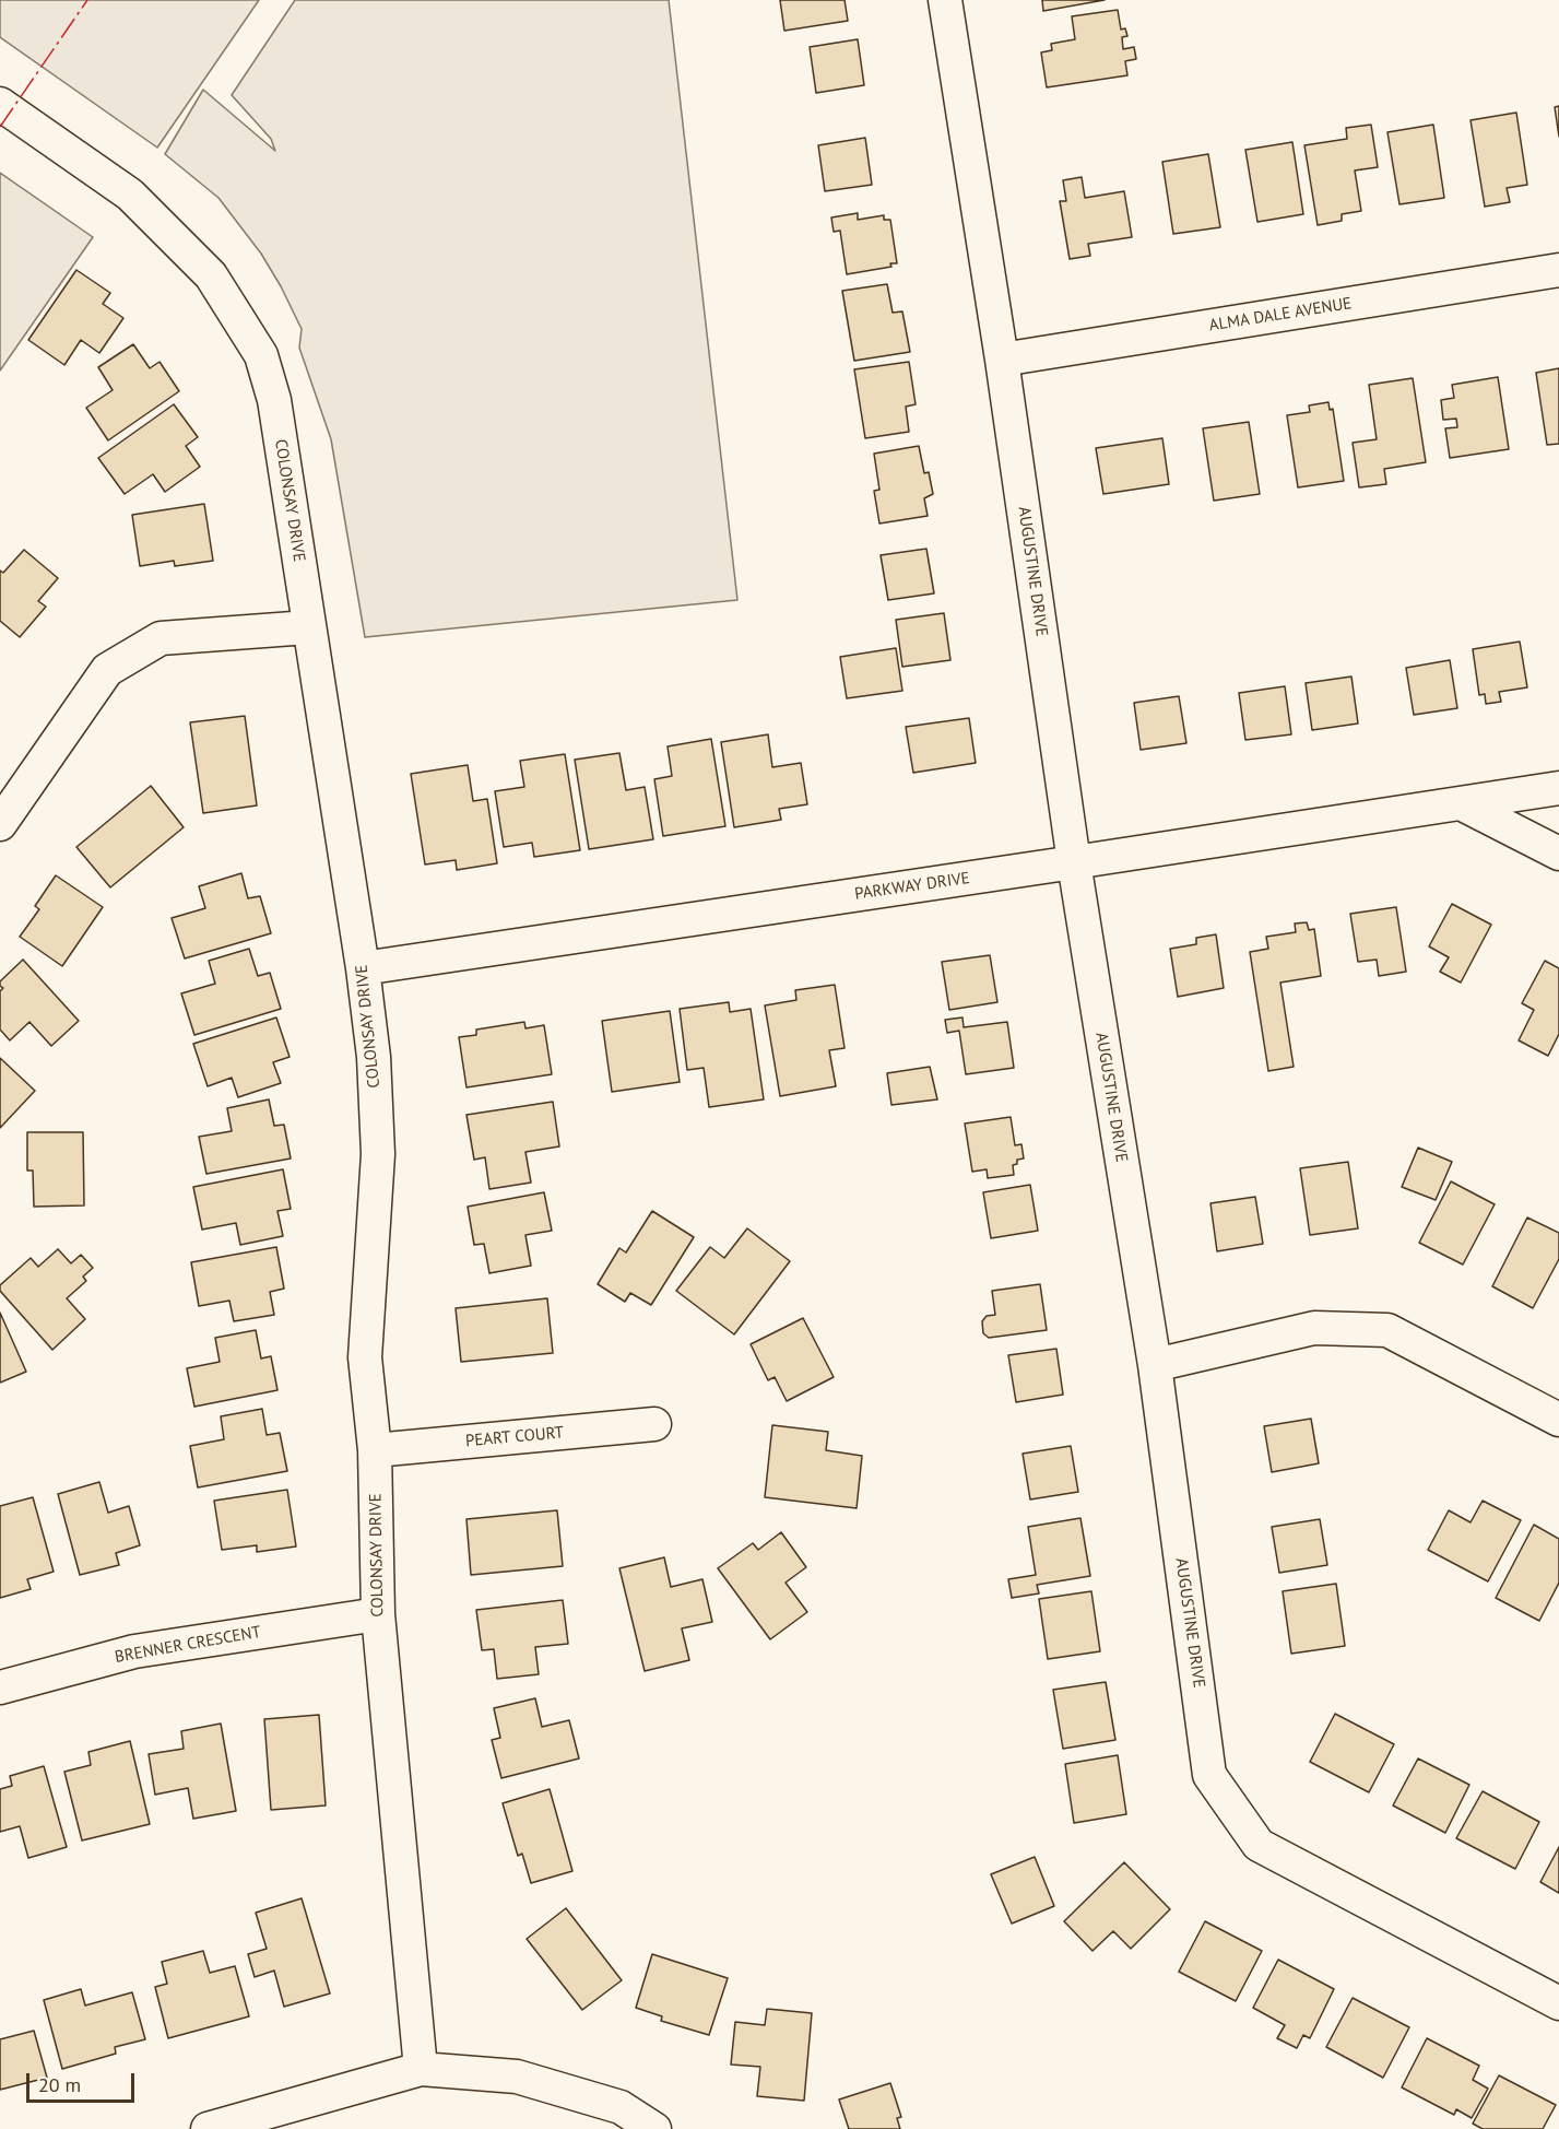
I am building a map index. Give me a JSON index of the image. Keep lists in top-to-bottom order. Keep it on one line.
{"streets":{"street":["ALMA DALE AVENUE","COLONSAY DRIVE","AUGUSTINE DRIVE","PARKWAY DRIVE","PEART COURT","BRENNER CRESCENT"]},"crossings":[["ALMA DALE AVENUE","AUGUSTINE DRIVE"],["COLONSAY DRIVE","PARKWAY DRIVE"],["COLONSAY DRIVE","PEART COURT"],["COLONSAY DRIVE","BRENNER CRESCENT"],["AUGUSTINE DRIVE","PARKWAY DRIVE"]],"scale_bar":"20 m"}
